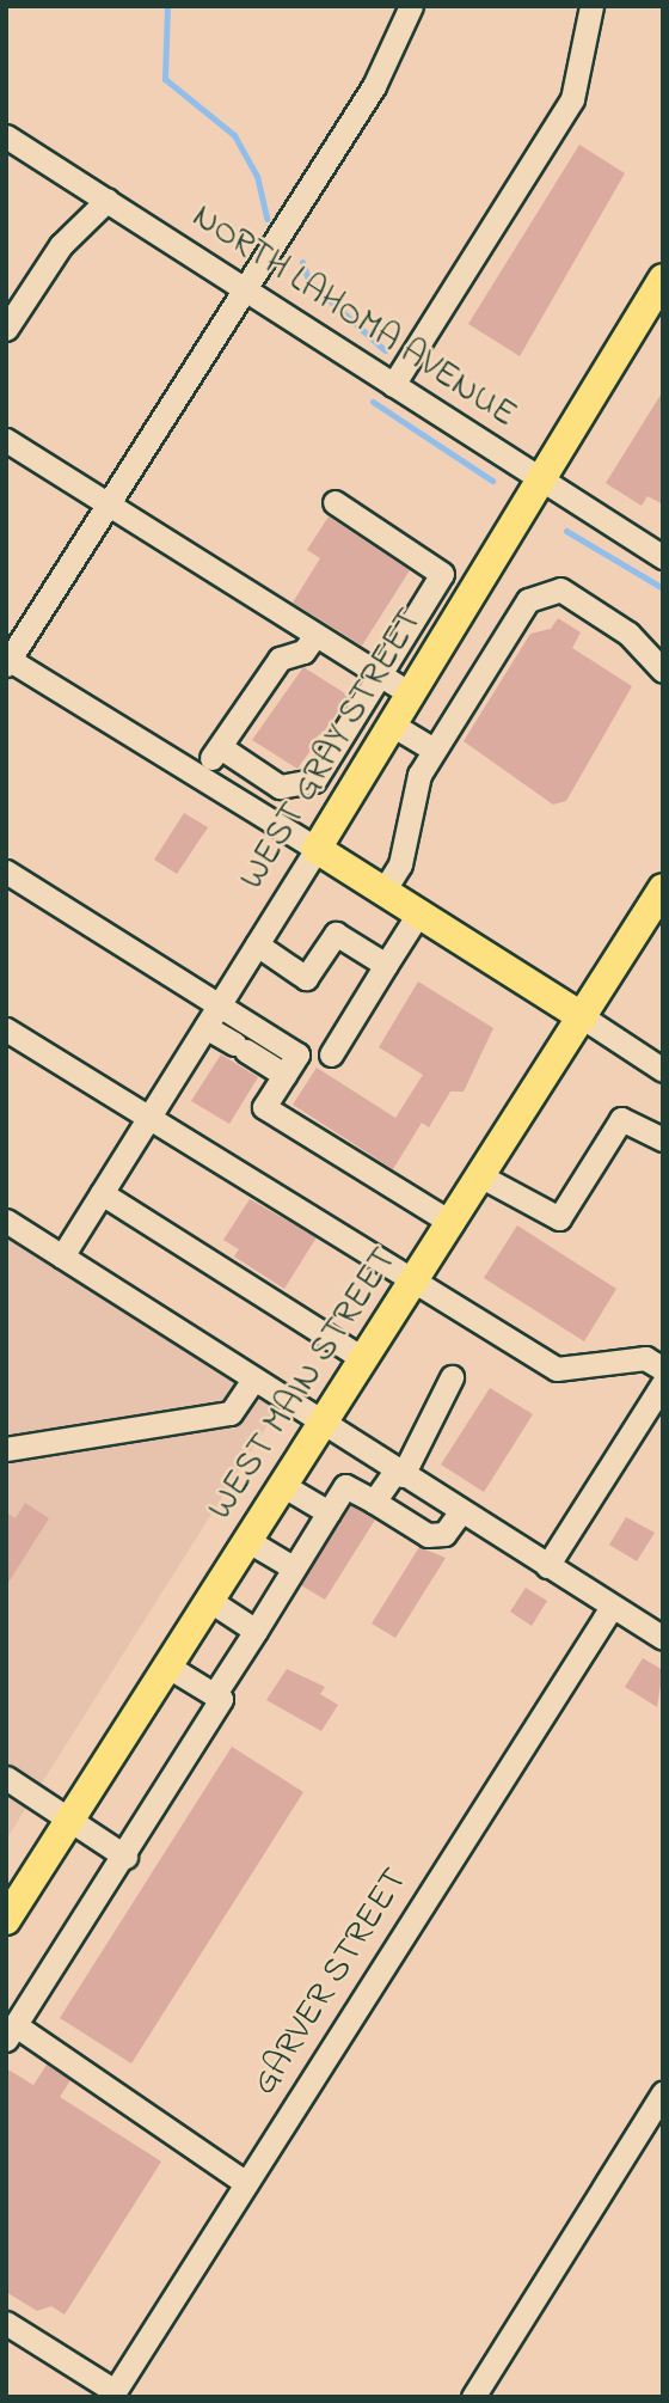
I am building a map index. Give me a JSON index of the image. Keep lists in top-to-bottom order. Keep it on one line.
{"streets":{"main road":["WEST GRAY STREET","WEST MAIN STREET"],"street":["NORTH LAHOMA AVENUE","GARVER STREET"]},"crossings":[["NORTH LAHOMA AVENUE","WEST GRAY STREET"]]}
